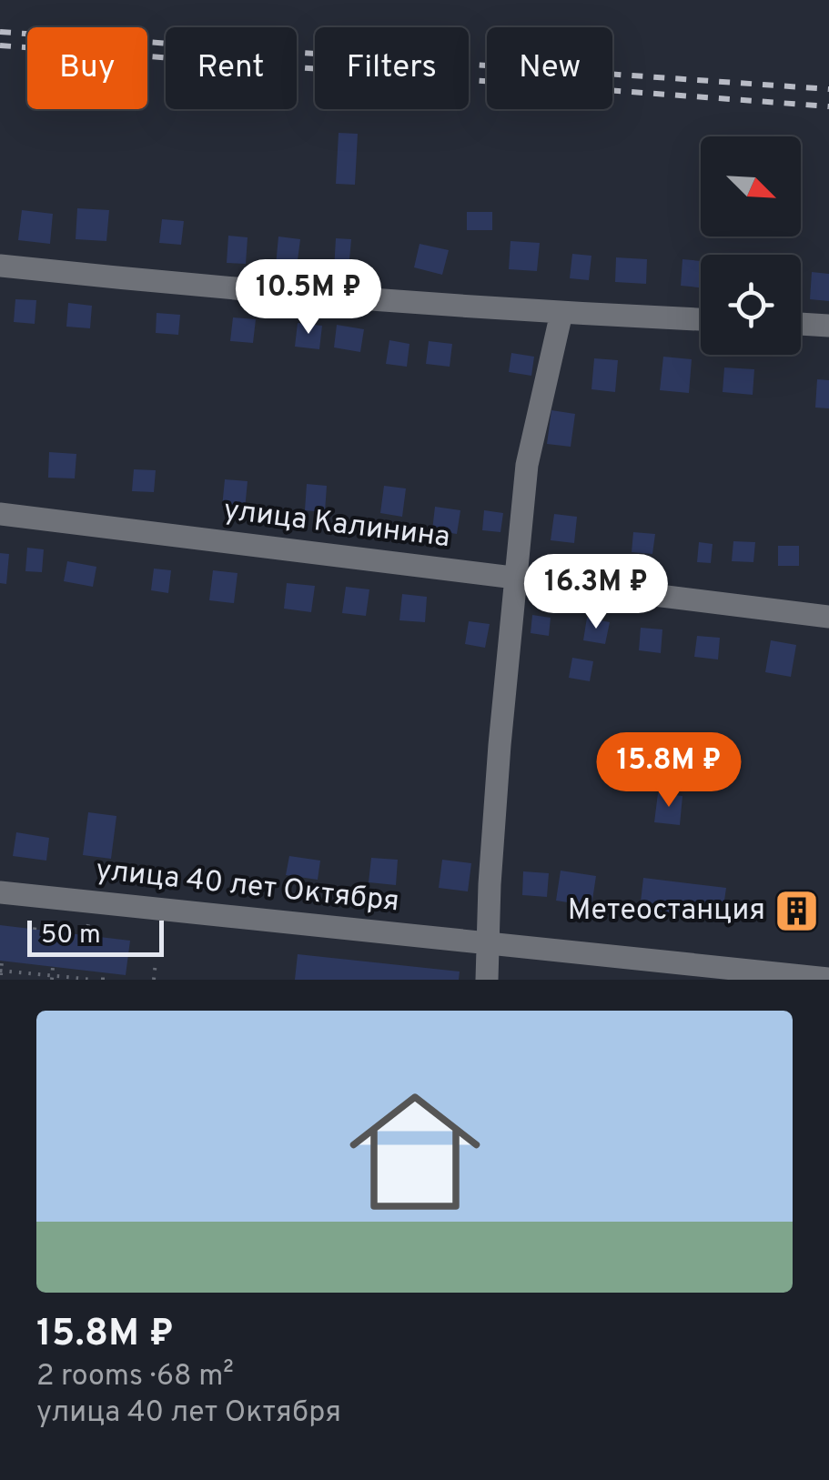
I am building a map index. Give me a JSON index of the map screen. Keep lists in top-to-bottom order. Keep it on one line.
{"streets":{"street":["улица Калинина","улица 40 лет Октября"]},"places":{"building":["Метеостанция"]},"scale_bar":"50 m","north":"bottom right","page":{"chip":["Buy","Rent","Filters","New"],"price":["10.5M ₽","16.3M ₽","15.8M ₽"],"scale":"50 m","list":[{"name":"15.8M ₽","note":"2 rooms · 68 m² · улица 40 лет Октября"}]}}
